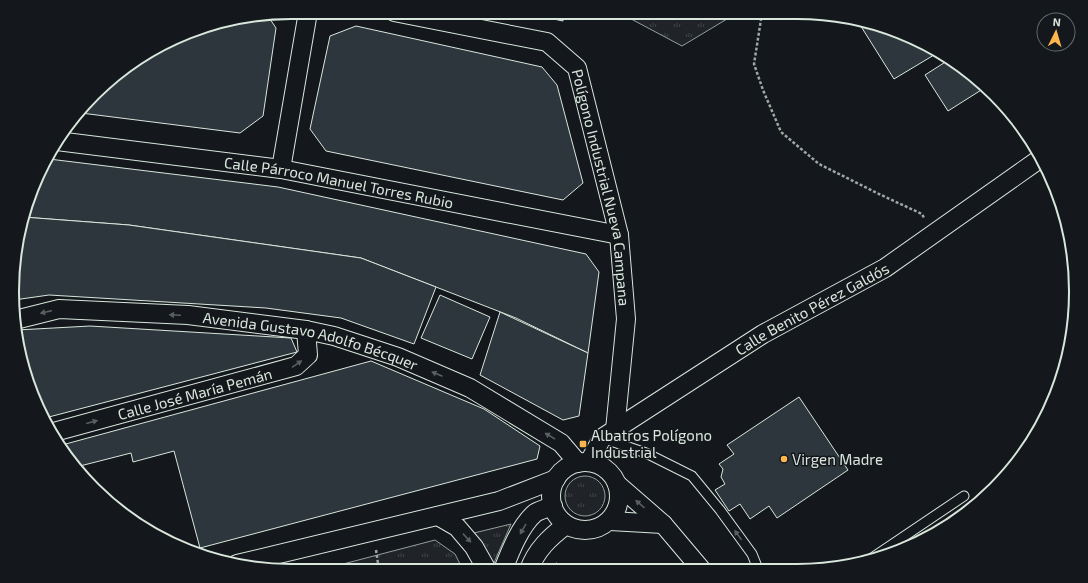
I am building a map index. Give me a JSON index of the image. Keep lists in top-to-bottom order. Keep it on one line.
{"streets":{"street":["Calle Párroco Manuel Torres Rubio","Polígono Industrial Nueva Campana","Calle Benito Pérez Galdós","Avenida Gustavo Adolfo Bécquer","Calle José María Pemán"]},"crossings":[["Calle Párroco Manuel Torres Rubio","Polígono Industrial Nueva Campana"],["Polígono Industrial Nueva Campana","Calle Benito Pérez Galdós"],["Calle Benito Pérez Galdós","Avenida Gustavo Adolfo Bécquer"],["Avenida Gustavo Adolfo Bécquer","Calle José María Pemán"]],"one_way":["Avenida Gustavo Adolfo Bécquer","Calle José María Pemán"],"places":{"transit":["Albatros Polígono Industrial"],"other":["Virgen Madre"]},"north":"top"}
